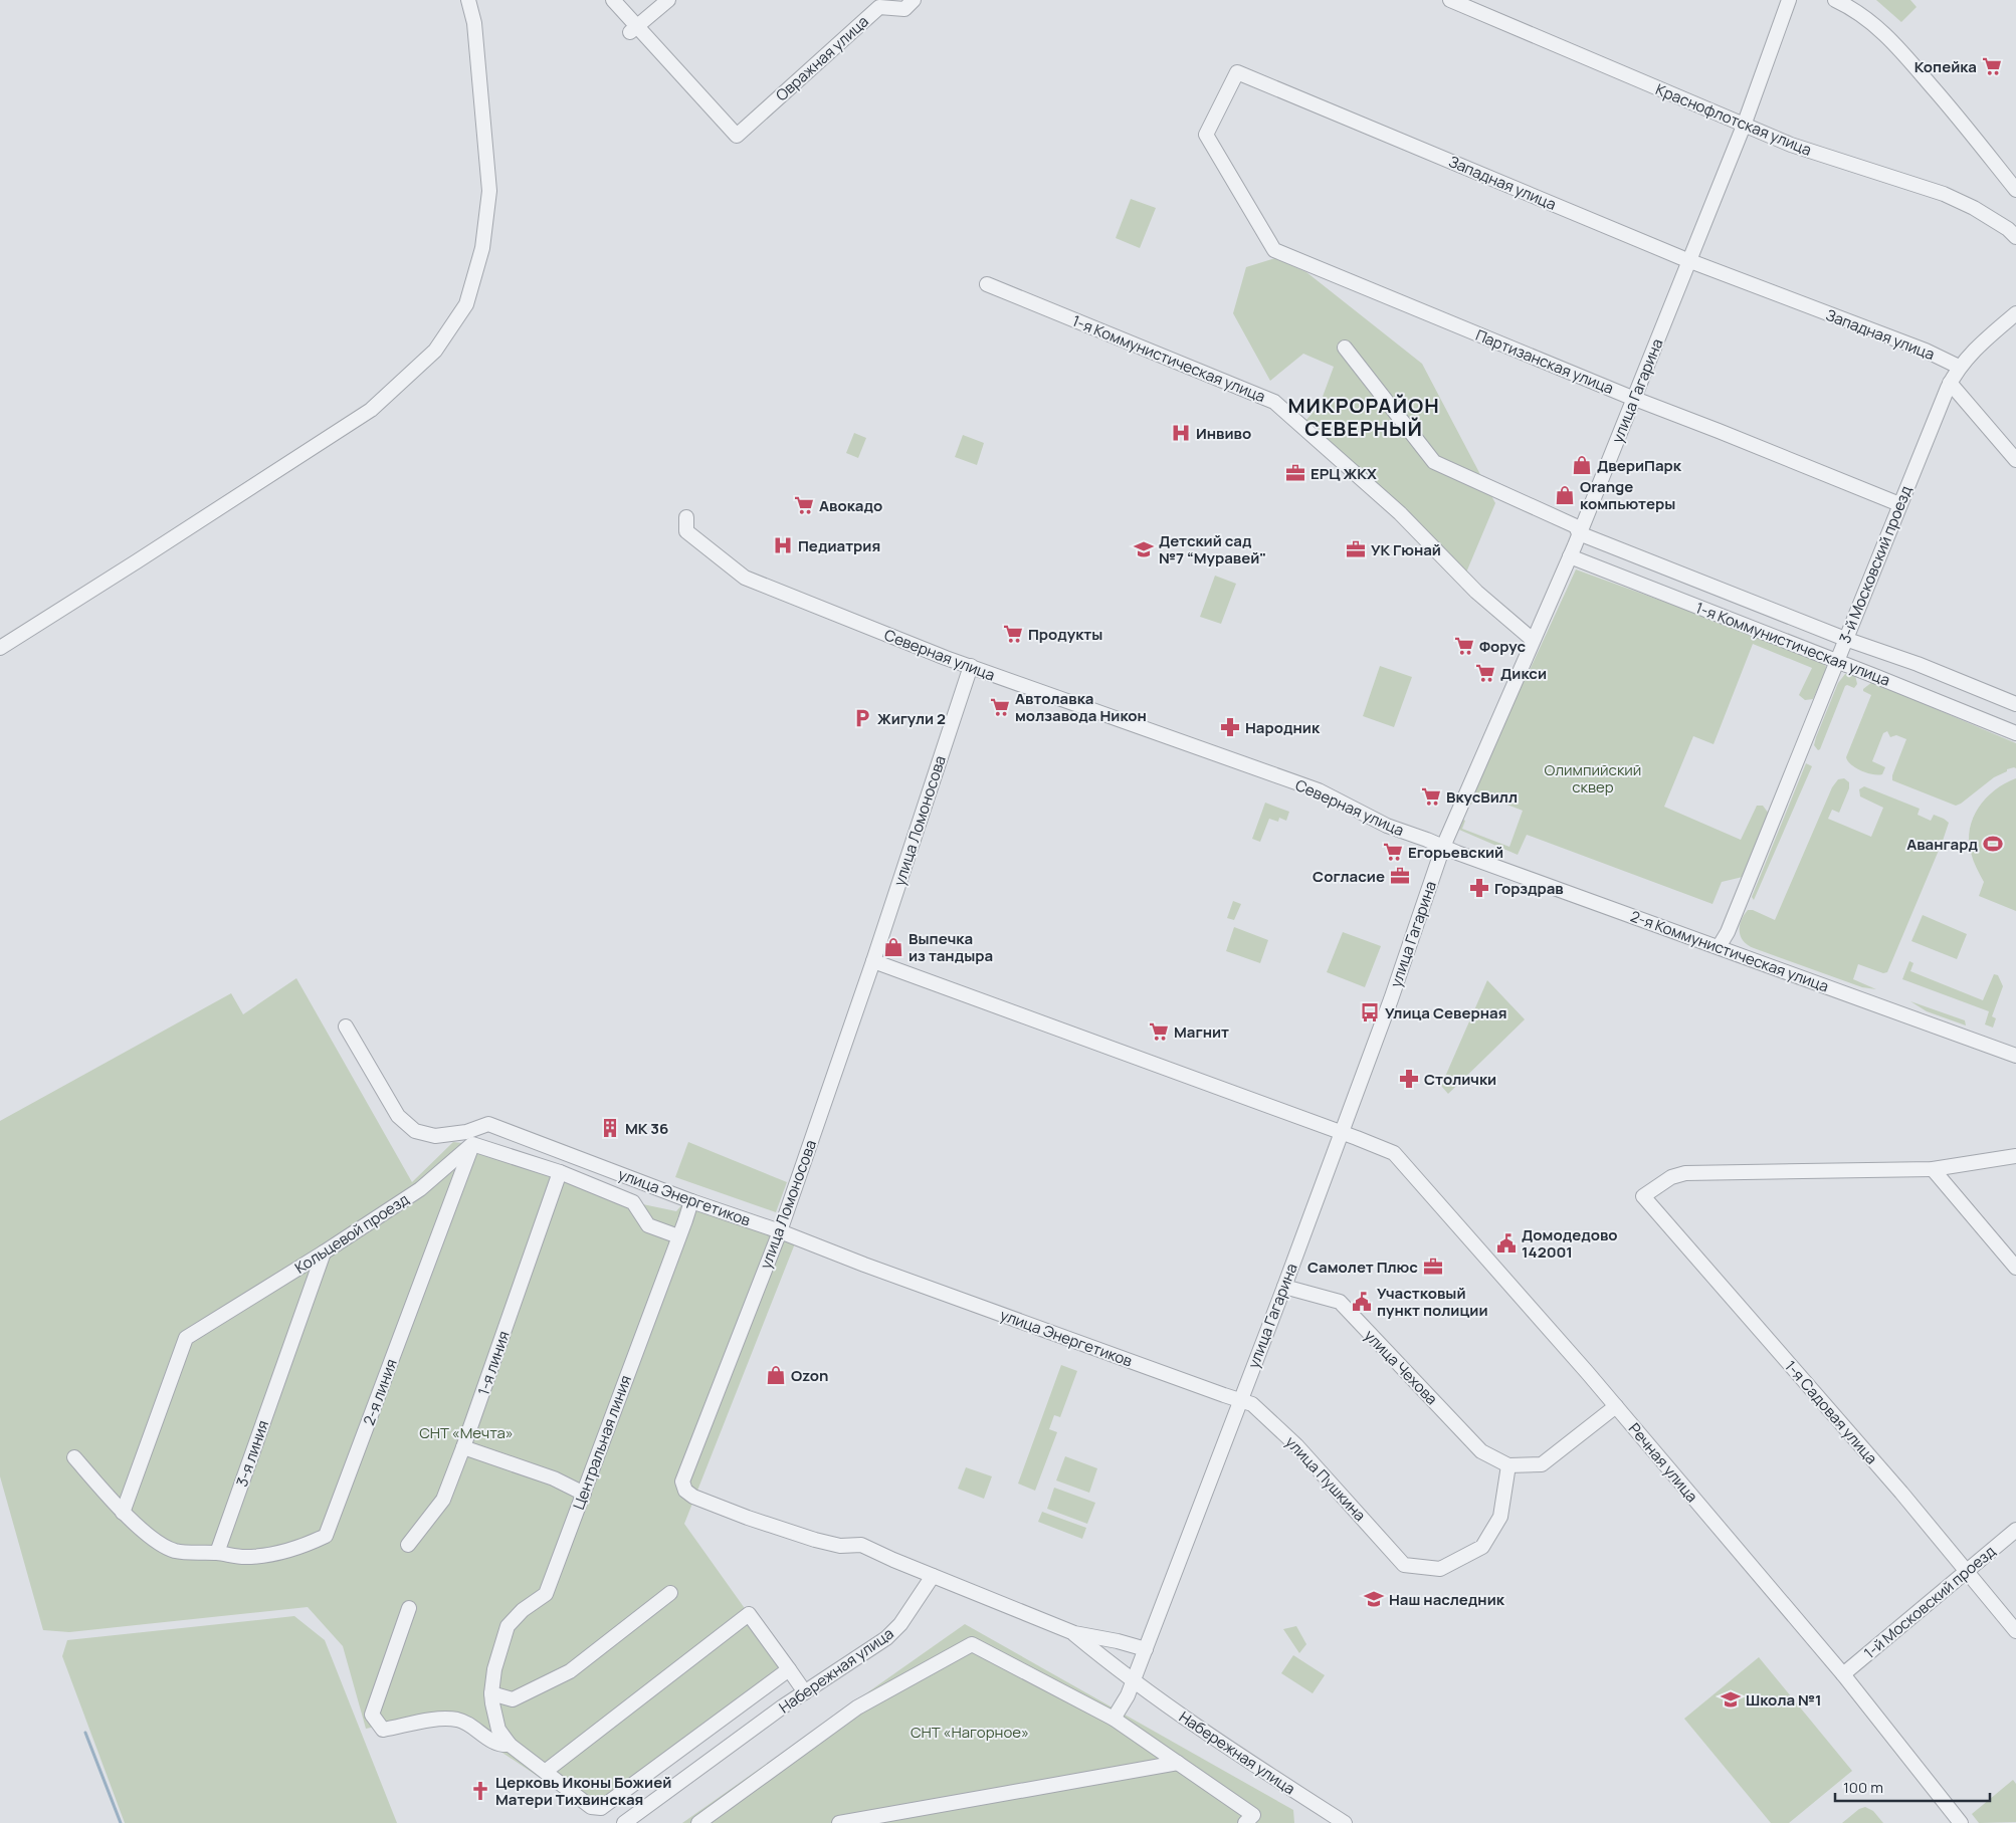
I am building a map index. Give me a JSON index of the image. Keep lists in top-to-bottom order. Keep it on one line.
{"streets":{"street":["Овражная улица","Краснофлотская улица","Западная улица","1-я Коммунистическая улица","Партизанская улица","улица Гагарина","3-й Московский проезд","Северная улица","улица Ломоносова","2-я Коммунистическая улица","улица Энергетиков","Кольцевой проезд","1-я линия","улица Чехова","2-я линия","1-я Садовая улица","Центральная линия","3-я линия","Речная улица","улица Пушкина","1-й Московский проезд","Набережная улица"]},"crossings":[["Краснофлотская улица","улица Гагарина"],["Западная улица","Партизанская улица"],["Западная улица","улица Гагарина"],["Западная улица","3-й Московский проезд"],["1-я Коммунистическая улица","улица Гагарина"],["1-я Коммунистическая улица","3-й Московский проезд"],["Партизанская улица","улица Гагарина"],["Партизанская улица","3-й Московский проезд"],["улица Гагарина","Северная улица"],["улица Гагарина","2-я Коммунистическая улица"],["улица Гагарина","улица Энергетиков"],["улица Гагарина","улица Чехова"],["улица Гагарина","Речная улица"],["улица Гагарина","улица Пушкина"],["улица Гагарина","Набережная улица"],["3-й Московский проезд","2-я Коммунистическая улица"],["Северная улица","улица Ломоносова"],["Северная улица","2-я Коммунистическая улица"],["улица Ломоносова","улица Энергетиков"],["улица Ломоносова","Речная улица"],["улица Ломоносова","Набережная улица"],["улица Энергетиков","Центральная линия"],["улица Энергетиков","улица Пушкина"],["Кольцевой проезд","2-я линия"],["Кольцевой проезд","3-я линия"],["улица Чехова","улица Пушкина"],["2-я линия","3-я линия"],["1-я Садовая улица","1-й Московский проезд"],["Речная улица","1-й Московский проезд"]],"districts":["МИКРОРАЙОН СЕВЕРНЫЙ"],"parks":["Олимпийский сквер","СНТ «Мечта»","СНТ «Нагорное»"],"places":{"supermarket":["Копейка","Авокадо","Продукты","Форус","Дикси","Автолавка молзавода Никон","ВкусВилл","Егорьевский","Магнит"],"hospital":["Инвиво","Педиатрия"],"shop":["ДвериПарк","Orange компьютеры","Выпечка из тандыра","Ozon"],"office":["ЕРЦ ЖКХ","УК Гюнай","Согласие","Самолет Плюс"],"school or university":["Детский сад №7 “Муравей\"","Наш наследник","Школа №1"],"parking":["Жигули 2"],"pharmacy":["Народник","Горздрав","Столички"],"sports":["Авангард"],"bus stop":["Улица Северная"],"building":["МК 36"],"public building":["Домодедово 142001","Участковый пункт полиции"],"church":["Церковь Иконы Божией Матери Тихвинская"]},"scale_bar":"100 m"}
